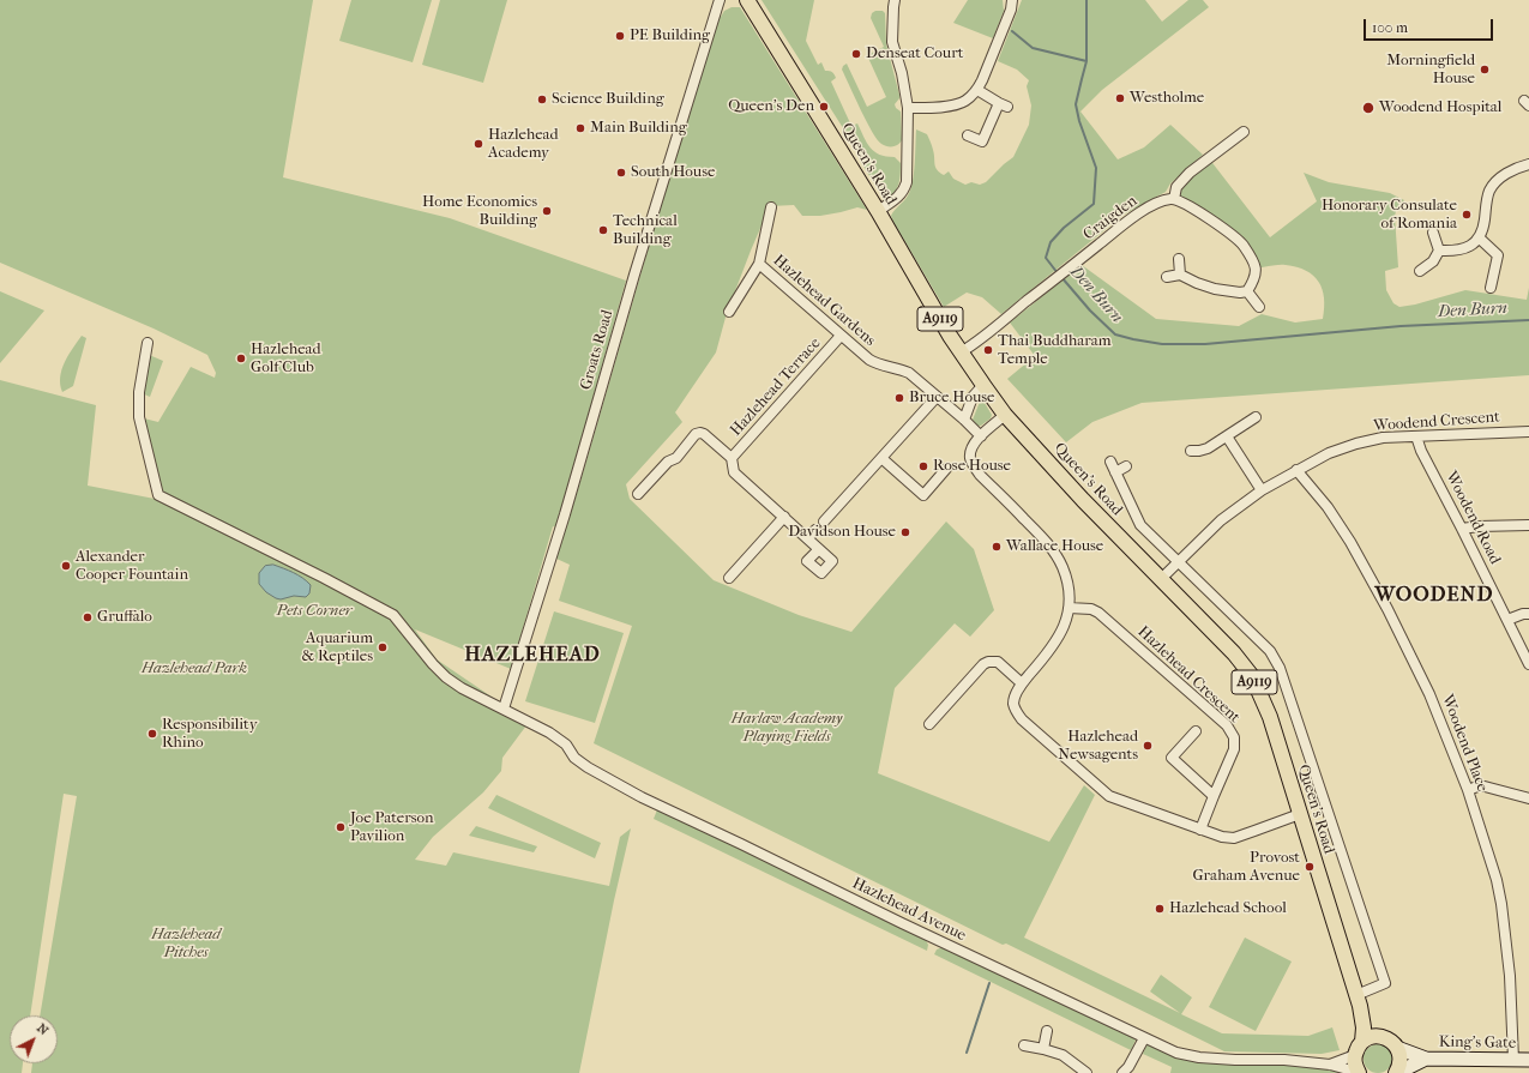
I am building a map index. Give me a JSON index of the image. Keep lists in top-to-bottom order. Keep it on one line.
{"streets":{"main road":["Queen's Road","A9119"],"street":["Craigden","Hazlehead Gardens","Groats Road","Hazlehead Terrace","Woodend Crescent","Woodend Road","Hazlehead Crescent","Woodend Place","Hazlehead Avenue","King's Gate"]},"crossings":[["Queen's Road","Craigden"],["Queen's Road","A9119"],["Queen's Road","Woodend Crescent"],["Hazlehead Gardens","Hazlehead Terrace"],["A9119","Hazlehead Avenue"],["A9119","King's Gate"],["Groats Road","Hazlehead Avenue"],["Woodend Crescent","Woodend Road"],["Woodend Crescent","Woodend Place"],["Woodend Place","King's Gate"]],"districts":["WOODEND","HAZLEHEAD"],"water":["Den Burn"],"parks":["Pets Corner","Hazlehead Park","Harlaw Academy Playing Fields","Hazlehead Pitches"],"places":["PE Building","Denseat Court","Morningfield House","Westholme","Science Building","Queen's Den","Woodend Hospital","Main Building","Hazlehead Academy","South House","Home Economics Building","Honorary Consulate of Romania","Technical Building","Thai Buddharam Temple","Hazlehead Golf Club","Bruce House","Rose House","Davidson House","Wallace House","Alexander Cooper Fountain","Gruffalo","Aquarium & Reptiles","Responsibility Rhino","Hazlehead Newsagents","Joe Paterson Pavilion","Provost Graham Avenue","Hazlehead School"],"scale_bar":"100 m","north":"top right"}
